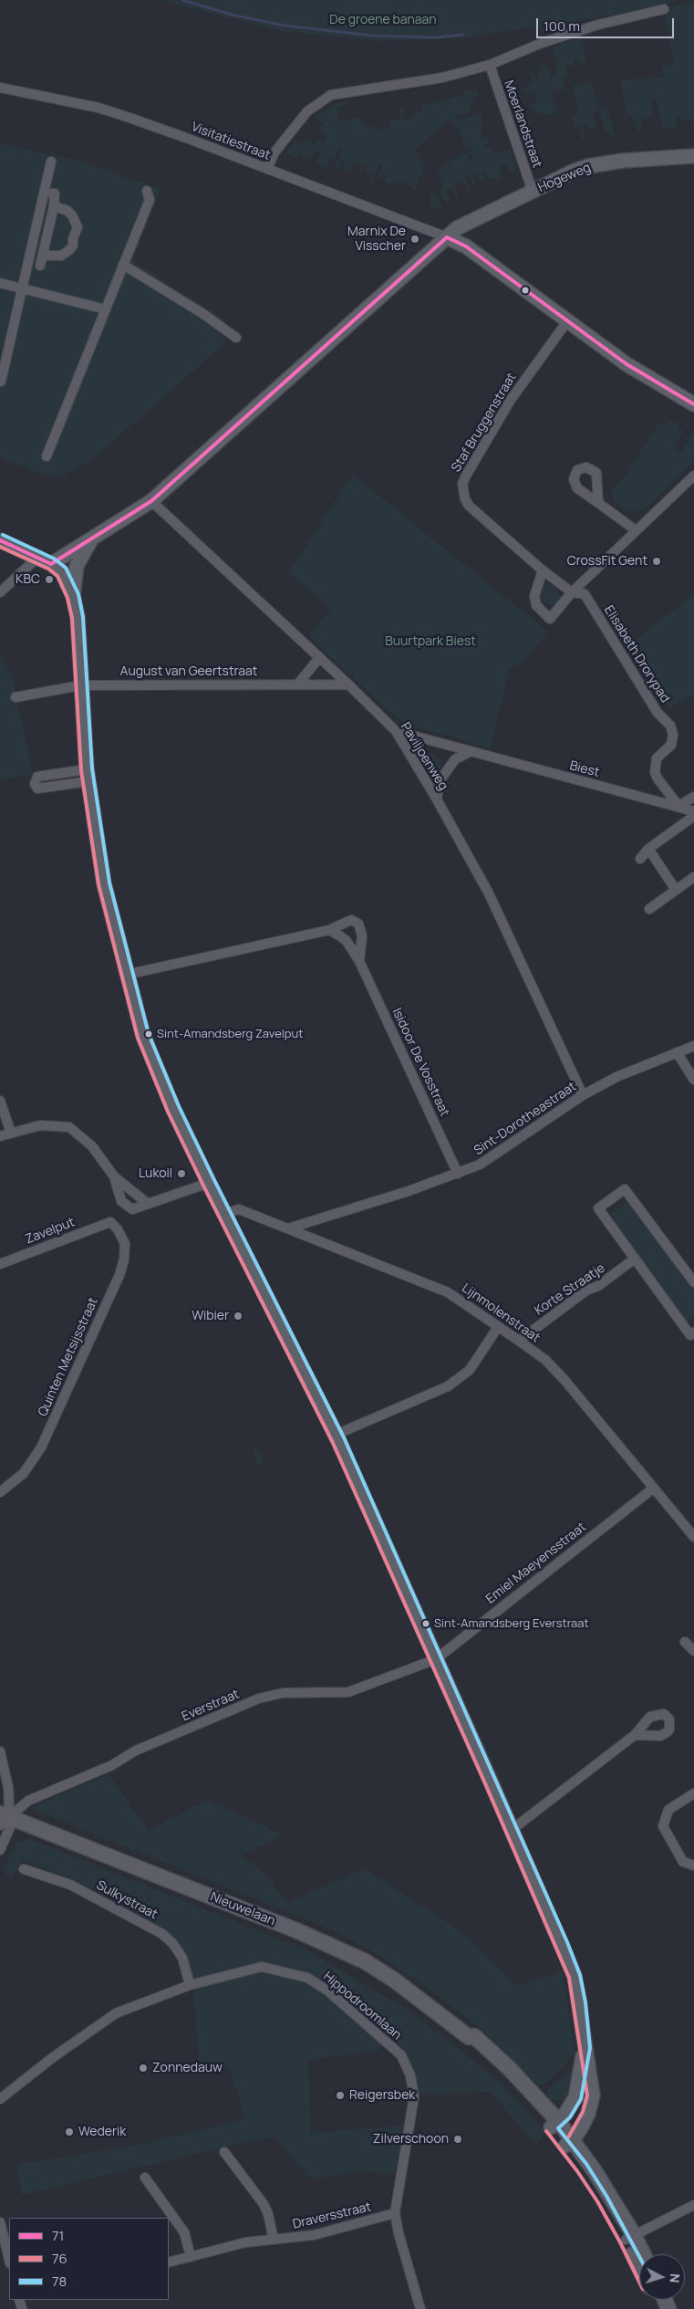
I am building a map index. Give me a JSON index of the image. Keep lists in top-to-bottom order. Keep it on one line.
{"streets":{"main road":["Hogeweg","Nieuwelaan"],"street":["Moerlandstraat","Visitatiestraat","Staf Bruggenstraat","Elisabeth Drorypad","August van Geertstraat","Paviljoenweg","Biest","Isidoor De Vosstraat","Sint-Dorotheastraat","Zavelput","Korte Straatje","Lijnmolenstraat","Quinten Metsijsstraat","Emiel Maeyensstraat","Everstraat","Sulkystraat","Hippodroomlaan","Draversstraat"]},"crossings":[["Moerlandstraat","Hogeweg"],["Visitatiestraat","Hogeweg"],["Hogeweg","Paviljoenweg"],["Staf Bruggenstraat","Elisabeth Drorypad"],["Elisabeth Drorypad","Biest"],["August van Geertstraat","Paviljoenweg"],["Paviljoenweg","Biest"],["Paviljoenweg","Sint-Dorotheastraat"],["Isidoor De Vosstraat","Sint-Dorotheastraat"],["Sint-Dorotheastraat","Lijnmolenstraat"],["Zavelput","Quinten Metsijsstraat"],["Korte Straatje","Lijnmolenstraat"],["Lijnmolenstraat","Emiel Maeyensstraat"],["Emiel Maeyensstraat","Everstraat"],["Everstraat","Nieuwelaan"],["Sulkystraat","Hippodroomlaan"],["Hippodroomlaan","Draversstraat"]],"parks":["De groene banaan","Buurtpark Biest"],"places":["Marnix De Visscher","CrossFit Gent","KBC","Sint-Amandsberg Zavelput","Lukoil","Wibier","Sint-Amandsberg Everstraat","Zonnedauw","Reigersbek","Wederik","Zilverschoon"],"lines":["transit line 71","transit line 78","transit line 76"],"legend":["71","76","78"],"scale_bar":"100 m","north":"right"}
